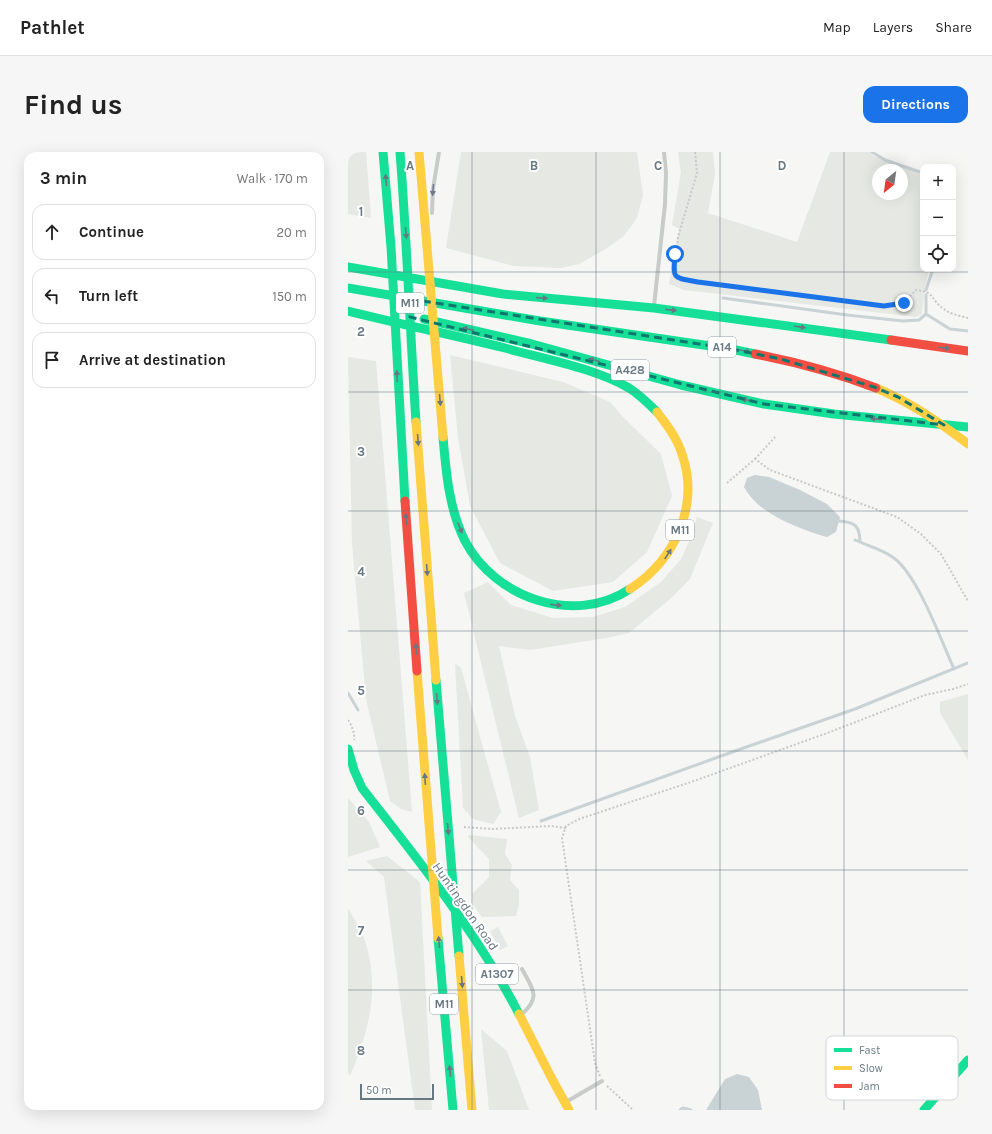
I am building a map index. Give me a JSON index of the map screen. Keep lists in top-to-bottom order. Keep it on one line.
{"streets":{"main road":["M11","A14","A428","Huntingdon Road","A1307"]},"legend":["Fast","Slow","Jam"],"scale_bar":"50 m","north":"bottom left","page":{"header":"Pathlet","nav":["Map","Layers","Share"],"buttons":"Directions","title":"Find us","heading":["3 min","Walk · 170 m"],"map_buttons":["+","−"],"list":[["Continue","20 m"],["Turn left","150 m"],"Arrive at destination"],"scale":"50 m"},"grid":{"columns":["A","B","C","D"],"rows":["1","2","3","4","5","6","7","8"]}}
